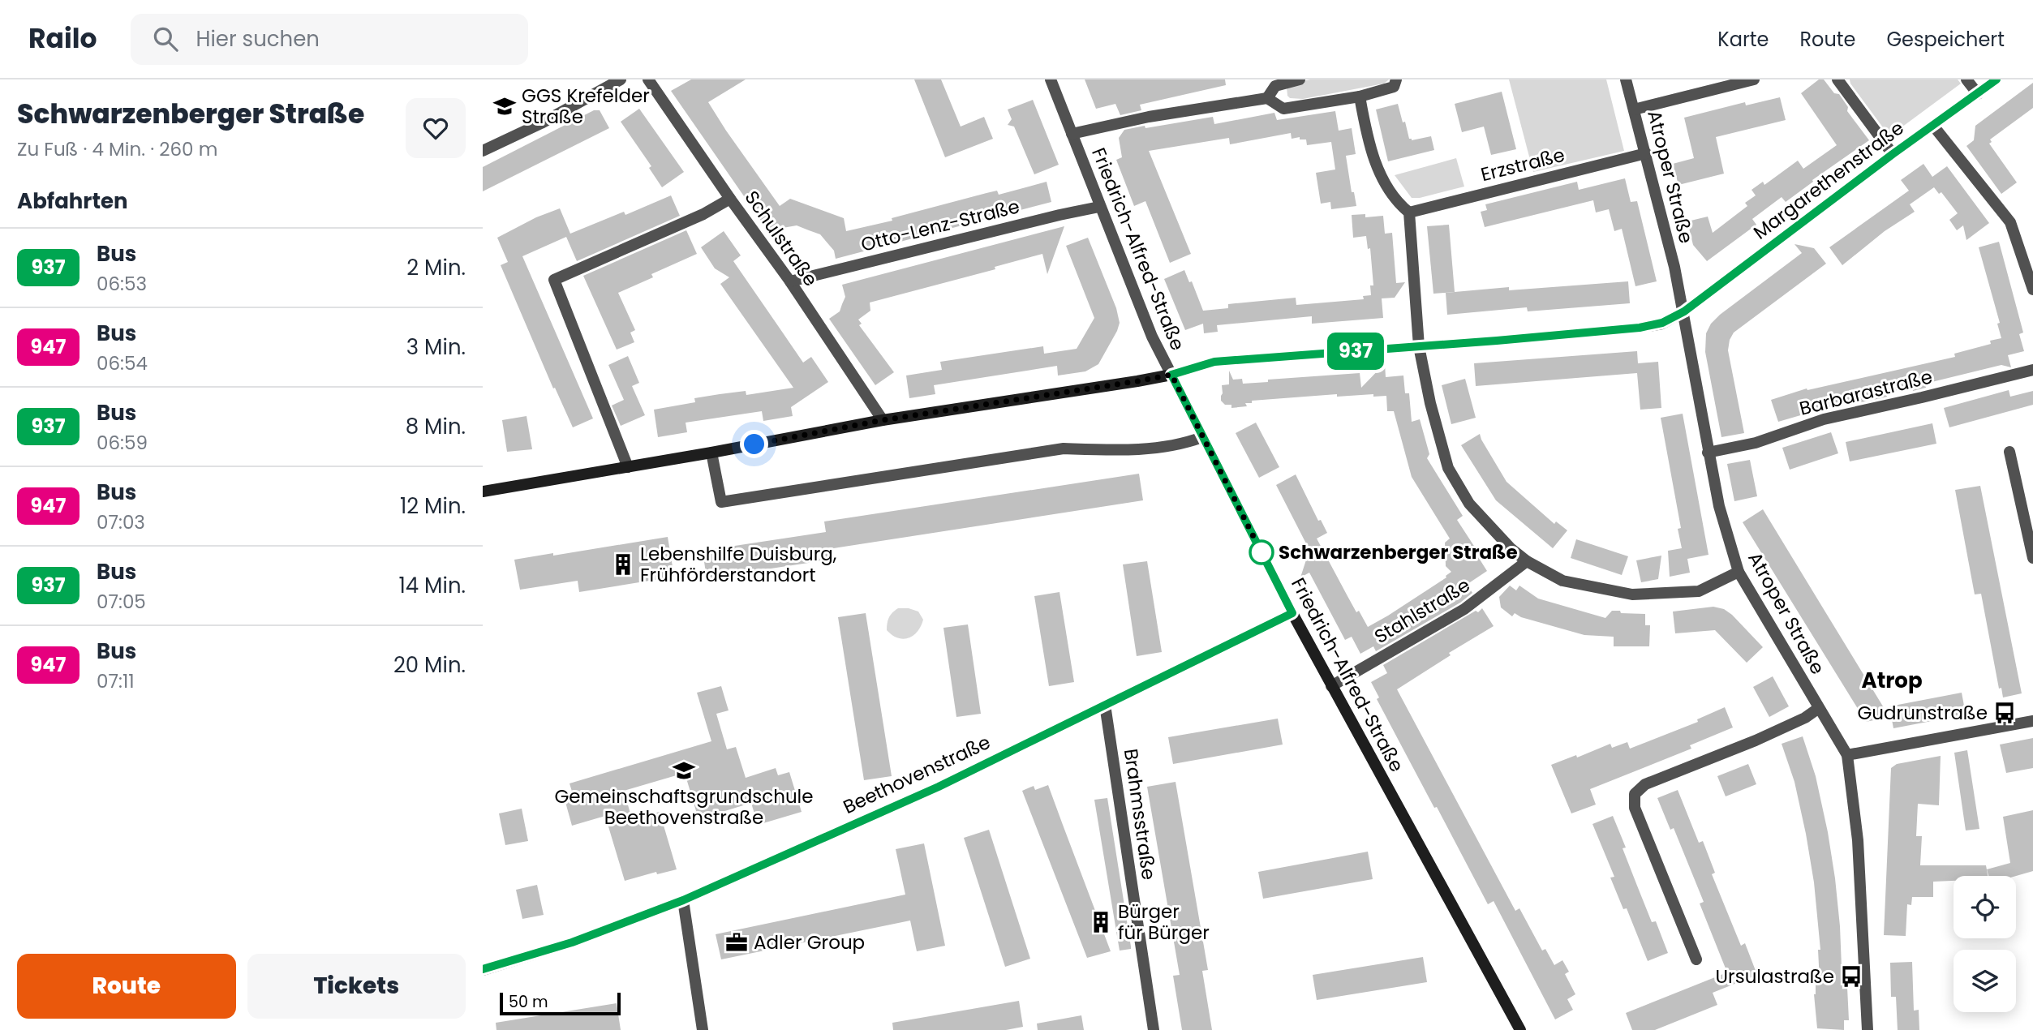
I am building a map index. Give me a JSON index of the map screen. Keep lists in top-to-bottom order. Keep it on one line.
{"streets":{"main road":["Margarethenstraße","Friedrich-Alfred-Straße"],"street":["Erzstraße","Atroper Straße","Otto-Lenz-Straße","Schulstraße","Barbarastraße","Stahlstraße","Beethovenstraße","Brahmsstraße"]},"crossings":[["Erzstraße","Atroper Straße"],["Atroper Straße","Margarethenstraße"],["Atroper Straße","Barbarastraße"],["Otto-Lenz-Straße","Schulstraße"],["Otto-Lenz-Straße","Friedrich-Alfred-Straße"],["Friedrich-Alfred-Straße","Stahlstraße"],["Friedrich-Alfred-Straße","Beethovenstraße"],["Beethovenstraße","Brahmsstraße"]],"districts":["Atrop"],"places":{"school or university":["GGS Krefelder Straße","Gemeinschaftsgrundschule Beethovenstraße"],"other":["Schwarzenberger Straße"],"building":["Lebenshilfe Duisburg, Frühförderstandort","Bürger für Bürger"],"bus stop":["Gudrunstraße","Ursulastraße"],"office":["Adler Group"]},"lines":["bus line 937"],"scale_bar":"50 m","page":{"header":"Railo","search":"Hier suchen","nav":["Karte","Route","Gespeichert"],"heading":[["Schwarzenberger Straße","Zu Fuß · 4 Min. · 260 m"],"Abfahrten"],"on_map":"937","list":[{"mark":"937","name":"Bus","note":"06:53","value":"2 Min."},{"mark":"947","name":"Bus","note":"06:54","value":"3 Min."},{"mark":"937","name":"Bus","note":"06:59","value":"8 Min."},{"mark":"947","name":"Bus","note":"07:03","value":"12 Min."},{"mark":"937","name":"Bus","note":"07:05","value":"14 Min."},{"mark":"947","name":"Bus","note":"07:11","value":"20 Min."}],"buttons":["Route","Tickets"],"scale":"50 m"}}
